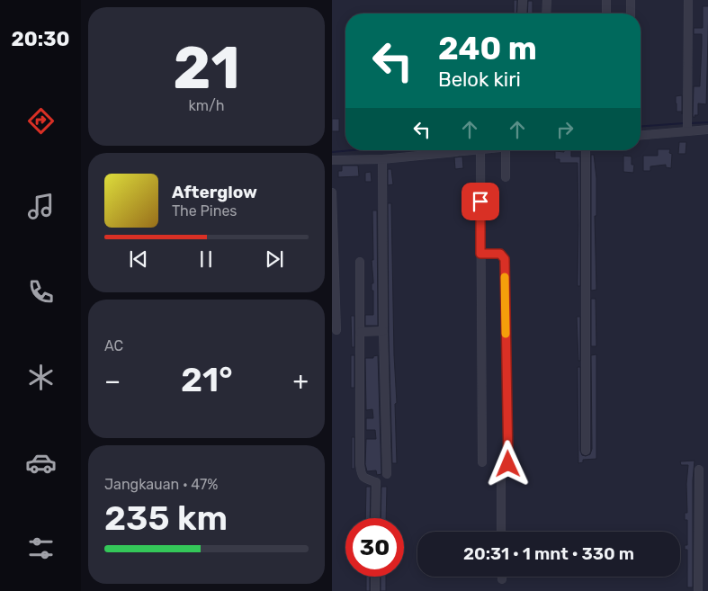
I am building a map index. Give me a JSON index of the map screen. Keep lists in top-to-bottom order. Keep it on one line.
{"page":{"tabs":"20:30","tile":[["21","km/h"],"AC",["Jangkauan · 47%","235 km"]],"turn":["240 m","Belok kiri"],"song":["Afterglow","The Pines"],"heat":["−","21°","+"],"limit":"30","trip":"20:31 · 1 mnt · 330 m"}}
